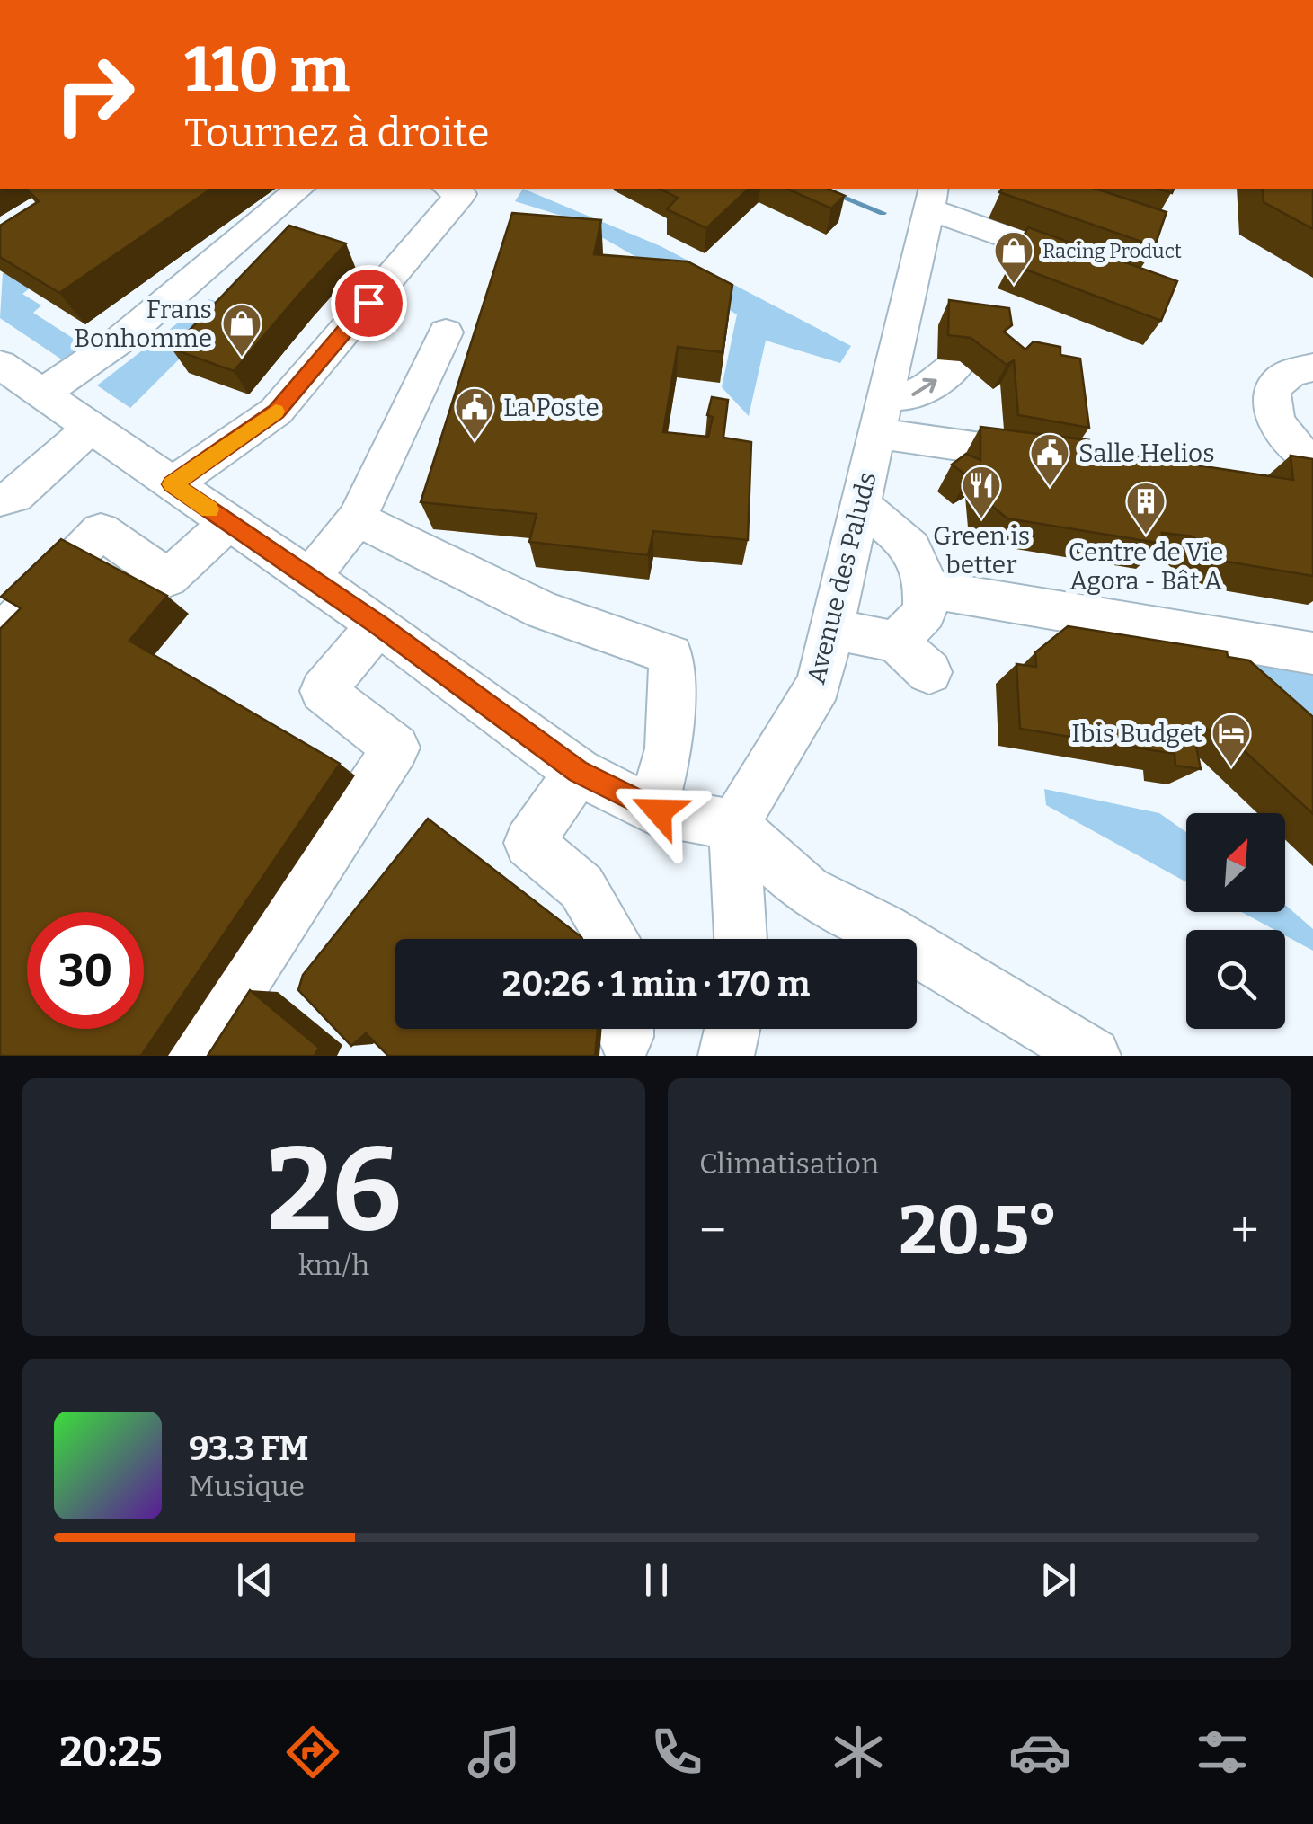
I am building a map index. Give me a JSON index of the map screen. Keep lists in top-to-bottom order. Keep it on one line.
{"streets":{"street":["Avenue des Paluds"]},"places":{"shop":["Racing Product","Frans Bonhomme"],"public building":["La Poste","Salle Helios"],"restaurant":["Green is better"],"building":["Centre de Vie Agora - Bât A"],"hotel":["Ibis Budget"]},"north":"top right","page":{"turn":["110 m","Tournez à droite"],"limit":"30","trip":"20:26 · 1 min · 170 m","tile":[["26","km/h"],"Climatisation"],"heat":["−","20.5°","+"],"song":["93.3 FM","Musique"],"tabs":"20:25"}}
